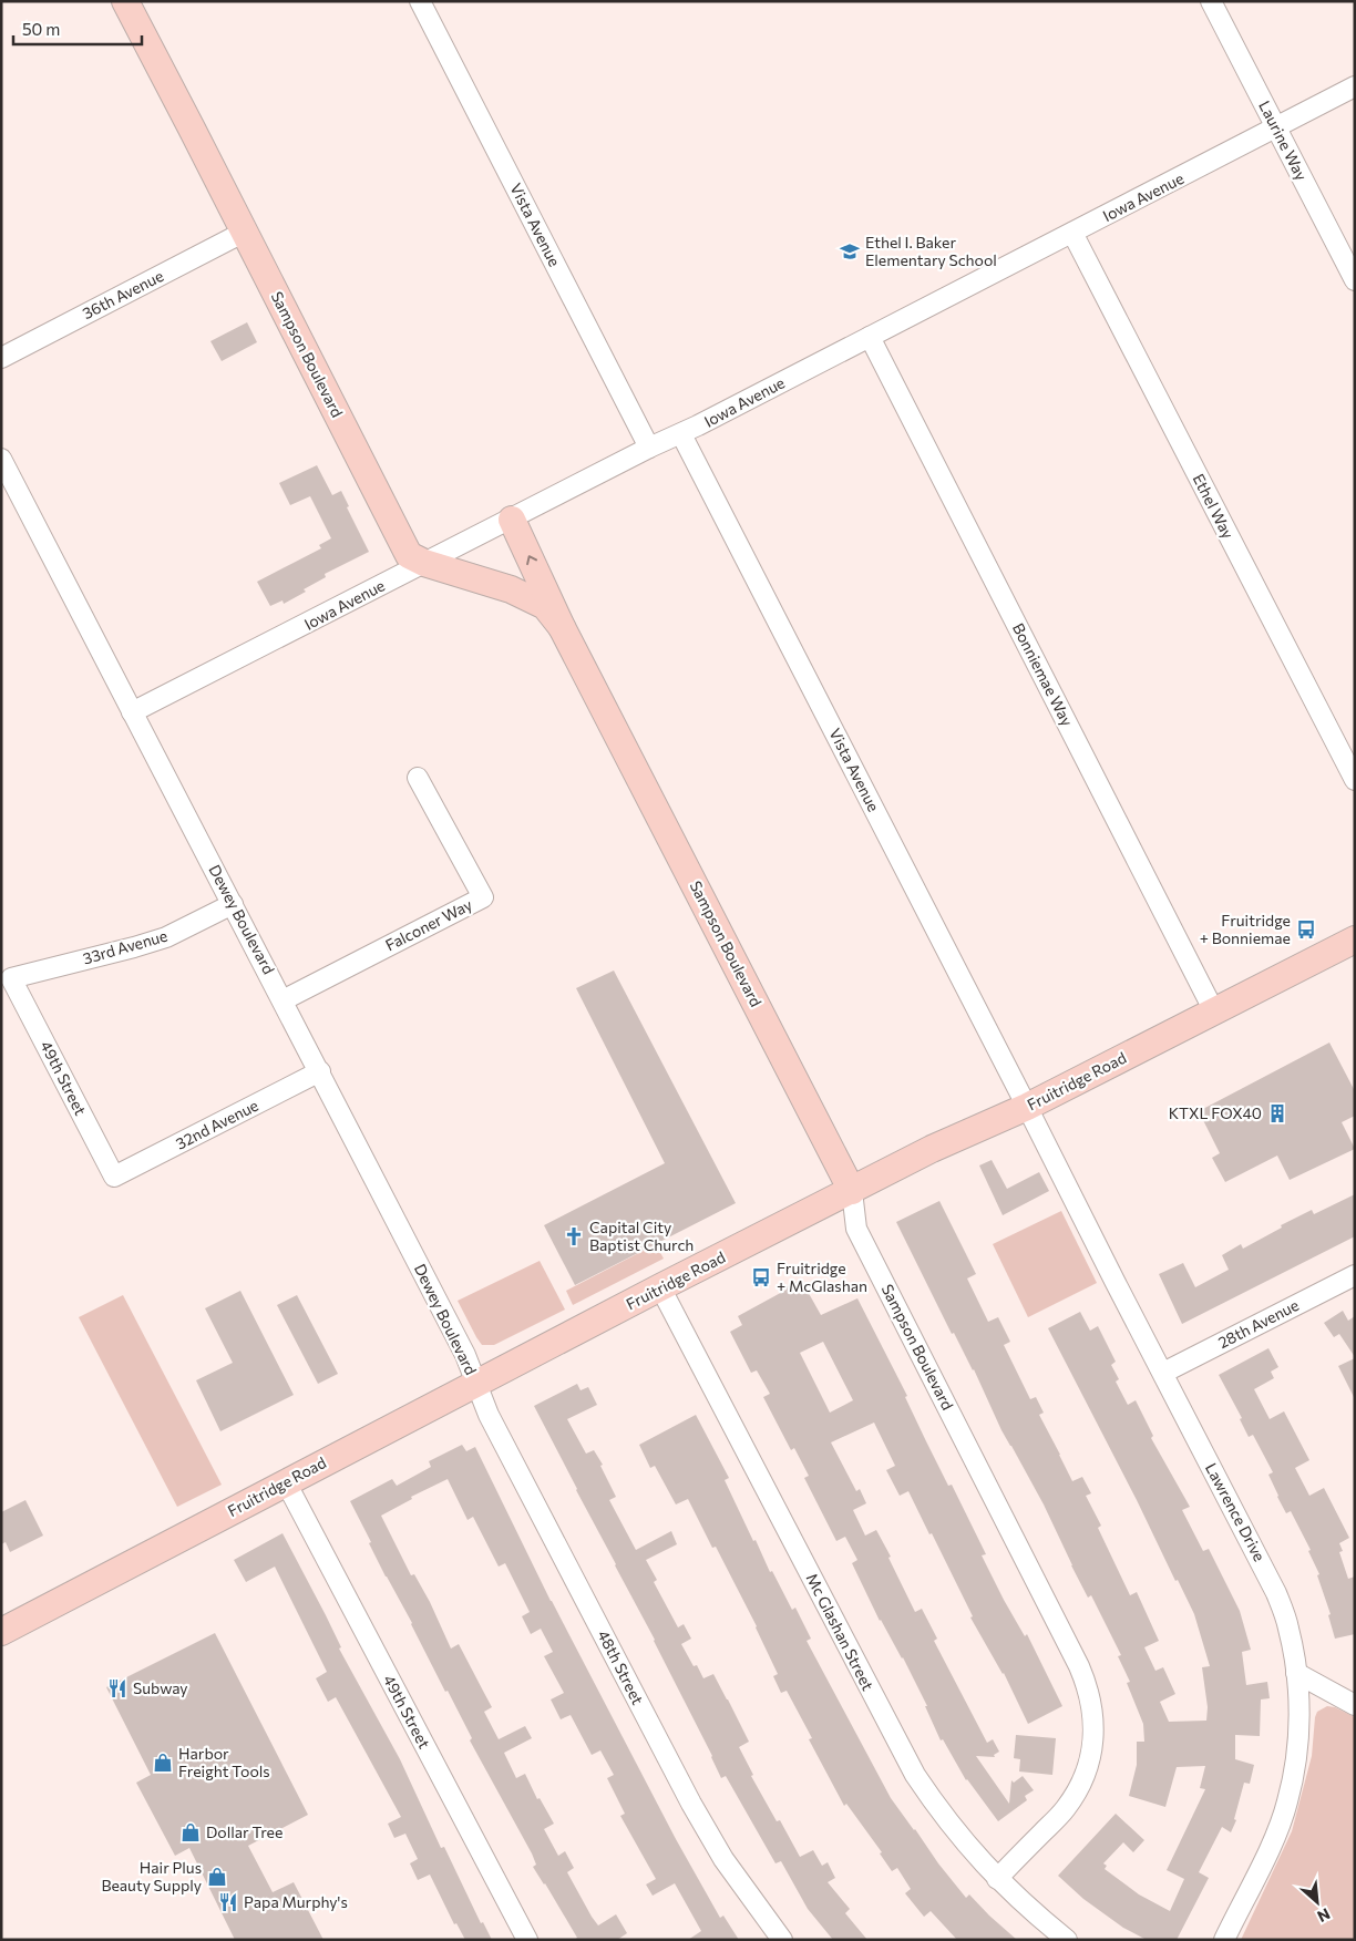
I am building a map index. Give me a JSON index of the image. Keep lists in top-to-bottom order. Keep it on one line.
{"streets":{"street":["Laurine Way","Iowa Avenue","Vista Avenue","36th Avenue","Sampson Boulevard","Ethel Way","Bonniemae Way","Dewey Boulevard","Falconer Way","33rd Avenue","49th Street","Fruitridge Road","32nd Avenue","28th Avenue","Lawrence Drive","Mc Glashan Street","48th Street"]},"crossings":[["Laurine Way","Iowa Avenue"],["Iowa Avenue","Vista Avenue"],["Iowa Avenue","Sampson Boulevard"],["Iowa Avenue","Ethel Way"],["Iowa Avenue","Bonniemae Way"],["Iowa Avenue","Dewey Boulevard"],["Vista Avenue","Fruitridge Road"],["Vista Avenue","Lawrence Drive"],["36th Avenue","Sampson Boulevard"],["Sampson Boulevard","Fruitridge Road"],["Sampson Boulevard","Mc Glashan Street"],["Bonniemae Way","Fruitridge Road"],["Dewey Boulevard","Falconer Way"],["Dewey Boulevard","33rd Avenue"],["Dewey Boulevard","Fruitridge Road"],["Dewey Boulevard","32nd Avenue"],["Dewey Boulevard","48th Street"],["33rd Avenue","49th Street"],["49th Street","Fruitridge Road"],["49th Street","32nd Avenue"],["Fruitridge Road","Lawrence Drive"],["Fruitridge Road","Mc Glashan Street"],["Fruitridge Road","48th Street"],["28th Avenue","Lawrence Drive"]],"places":{"school or university":["Ethel I. Baker Elementary School"],"bus stop":["Fruitridge + Bonniemae","Fruitridge + McGlashan"],"building":["KTXL FOX40"],"church":["Capital City Baptist Church"],"restaurant":["Subway","Papa Murphy's"],"shop":["Harbor Freight Tools","Dollar Tree","Hair Plus Beauty Supply"]},"scale_bar":"50 m","north":"bottom right"}
